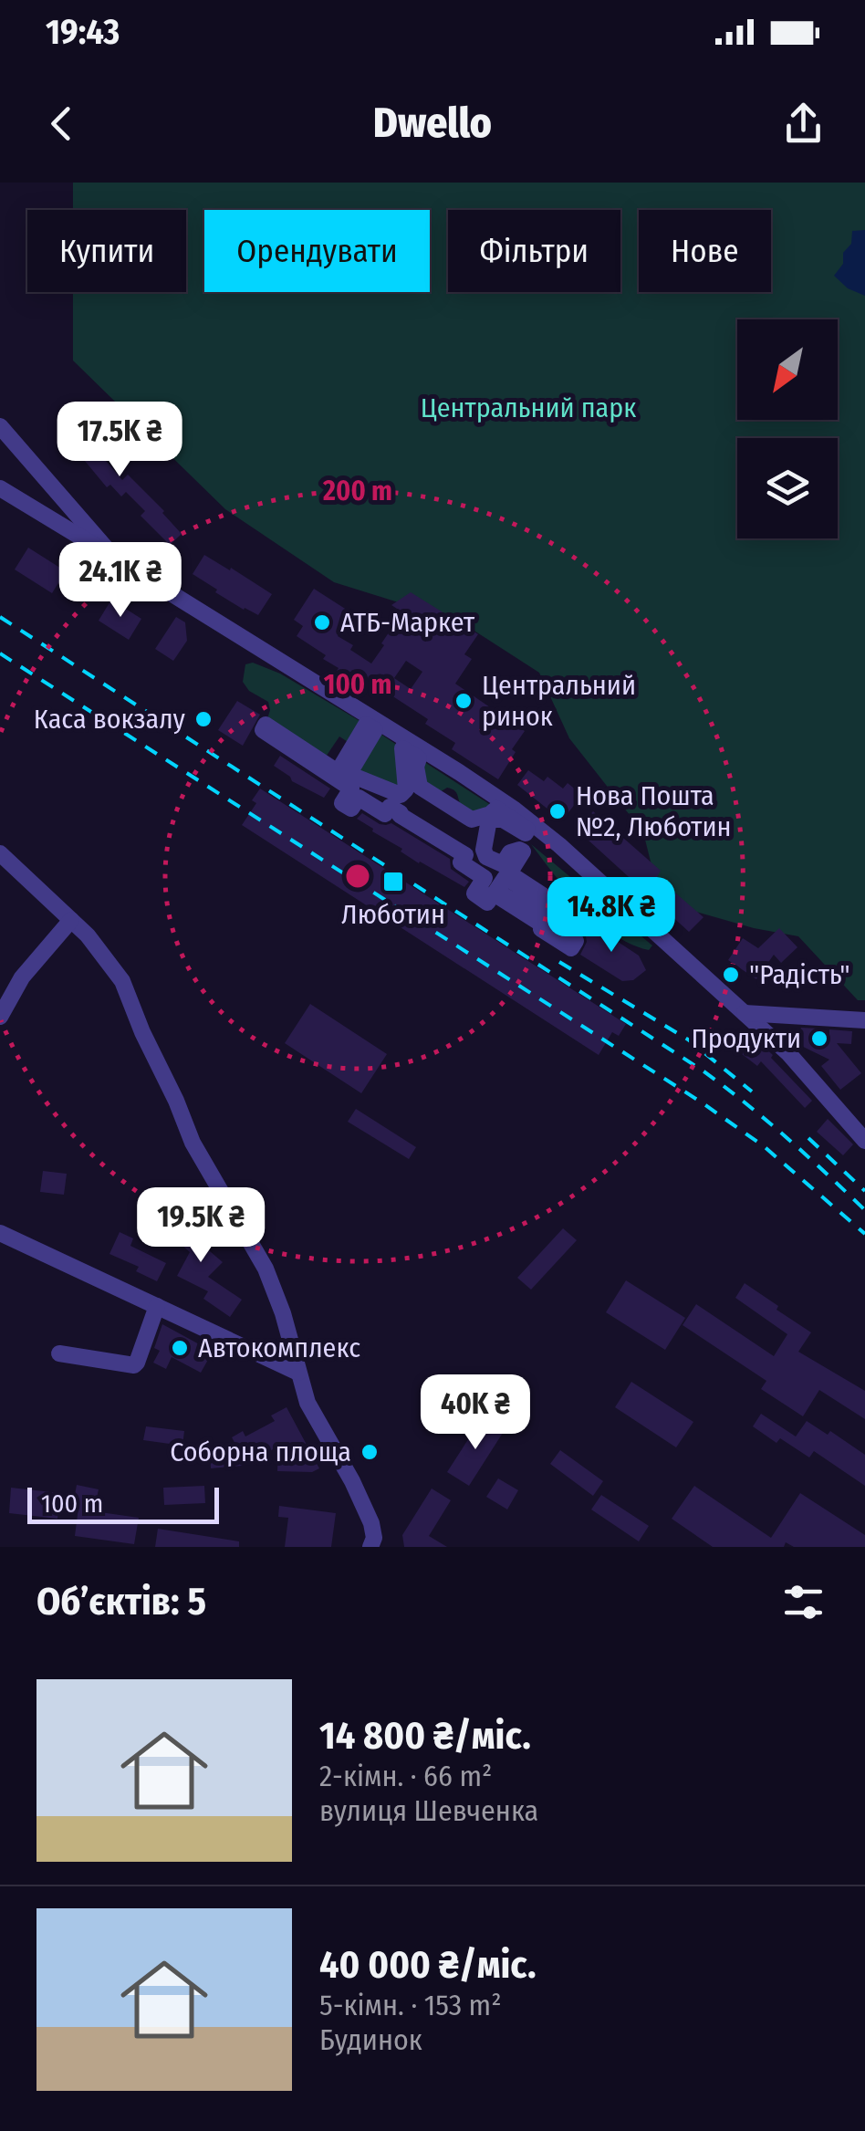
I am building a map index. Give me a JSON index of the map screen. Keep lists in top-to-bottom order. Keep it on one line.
{"parks":["Центральний парк"],"places":{"other":["АТБ-Маркет","Центральний ринок","Каса вокзалу","Нова Пошта №2, Люботин","\"Радість\"","Продукти","Автокомплекс","Соборна площа"],"transit":["Люботин"]},"scale_bar":"100 m","north":"bottom left","page":{"status":"19:43","header":"Dwello","chip":["Купити","Орендувати","Фільтри","Нове"],"price":["17.5K ₴","24.1K ₴","14.8K ₴","19.5K ₴","40K ₴"],"scale":"100 m","heading":"Об’єктів: 5","list":[{"name":"14 800 ₴/міс.","note":"2-кімн. · 66 m² · вулиця Шевченка"},{"name":"40 000 ₴/міс.","note":"5-кімн. · 153 m² · Будинок"}]},"rings":["200 m","100 m"]}
